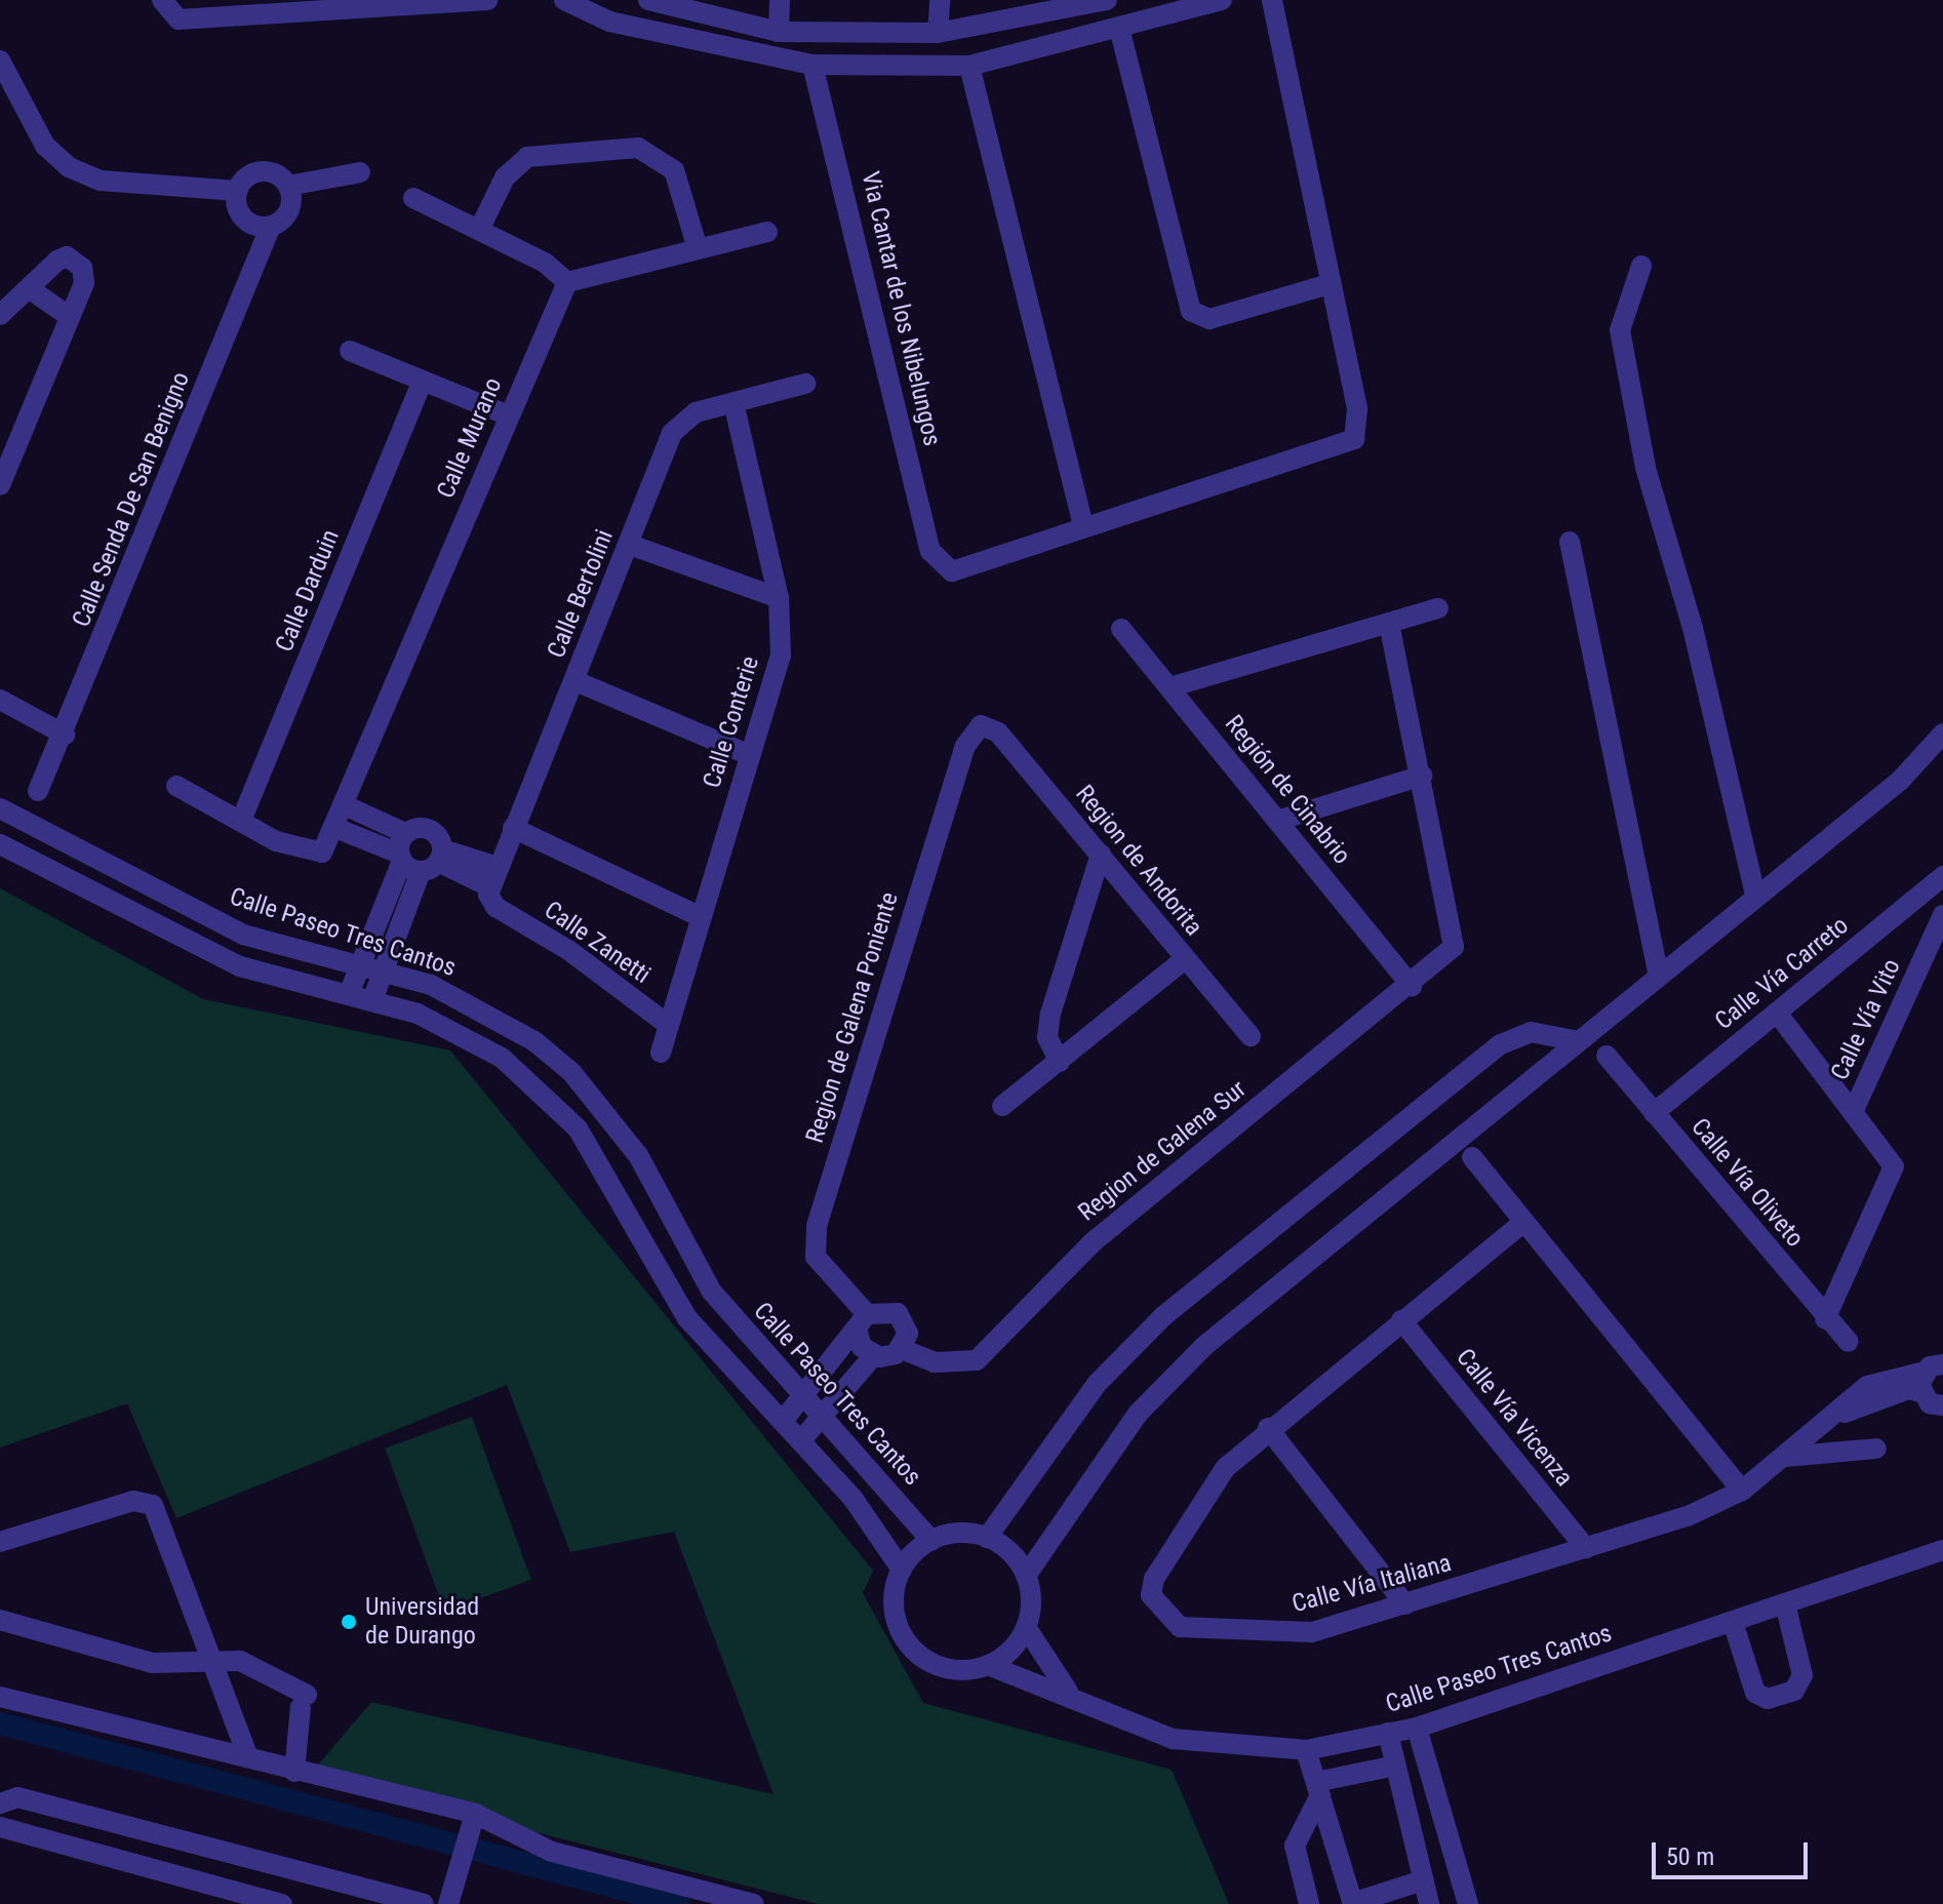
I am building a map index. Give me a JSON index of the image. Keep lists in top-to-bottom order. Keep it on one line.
{"streets":{"street":["Via Cantar de los Nibelungos","Calle Murano","Calle Senda De San Benigno","Calle Darduin","Calle Bertolini","Calle Conterie","Región de Cinabrio","Region de Andorita","Calle Paseo Tres Cantos","Calle Zanetti","Calle Vía Carreto","Region de Galena Poniente","Calle Vía Vito","Region de Galena Sur","Calle Vía Oliveto","Calle Vía Vicenza","Calle Vía Italiana"]},"crossings":[["Calle Murano","Calle Darduin"],["Calle Bertolini","Calle Conterie"],["Calle Bertolini","Calle Zanetti"],["Calle Conterie","Calle Zanetti"],["Región de Cinabrio","Region de Galena Sur"],["Region de Andorita","Region de Galena Poniente"],["Calle Vía Carreto","Calle Vía Oliveto"],["Calle Vía Vito","Calle Vía Oliveto"],["Calle Vía Vicenza","Calle Vía Italiana"]],"places":["Universidad de Durango"],"scale_bar":"50 m"}
